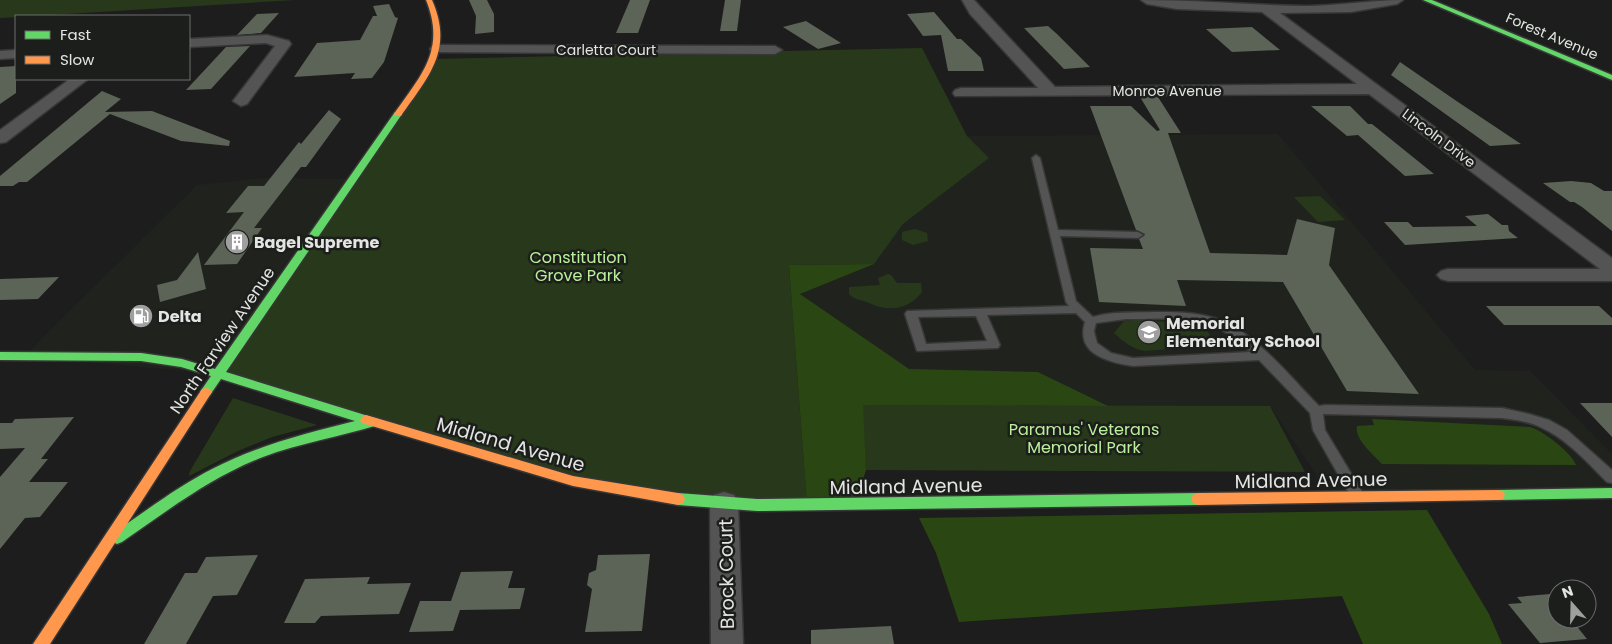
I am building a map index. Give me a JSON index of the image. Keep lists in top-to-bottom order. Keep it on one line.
{"streets":{"street":["Forest Avenue","Carletta Court","Monroe Avenue","Lincoln Drive","North Farview Avenue","Midland Avenue","Brock Court"]},"crossings":[["Carletta Court","North Farview Avenue"],["Monroe Avenue","Lincoln Drive"],["North Farview Avenue","Midland Avenue"],["Midland Avenue","Brock Court"]],"parks":["Constitution Grove Park","Paramus' Veterans Memorial Park"],"places":{"building":["Bagel Supreme"],"fuel station":["Delta"],"school or university":["Memorial Elementary School"]},"legend":["Fast","Slow"],"north":"top"}
